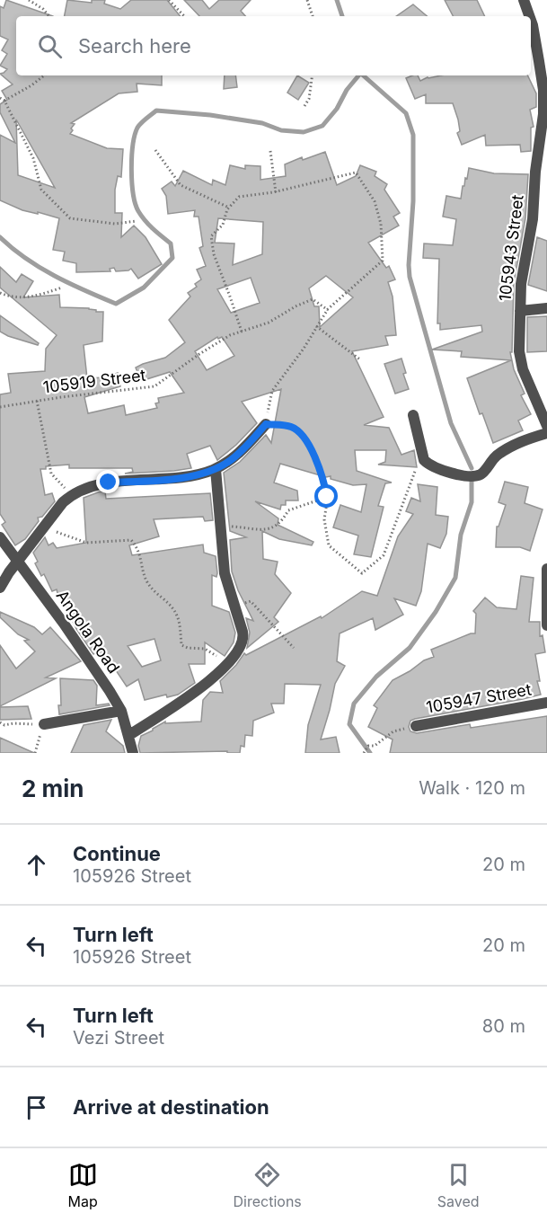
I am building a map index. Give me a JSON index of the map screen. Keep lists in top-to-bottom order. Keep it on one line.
{"streets":{"street":["105943 Street","Angola Road","105947 Street"],"path":["105919 Street"]},"page":{"search":"Search here","heading":["2 min","Walk · 120 m"],"list":[["Continue","105926 Street","20 m"],["Turn left","105926 Street","20 m"],["Turn left","Vezi Street","80 m"],"Arrive at destination"],"nav":["Map","Directions","Saved"]}}
